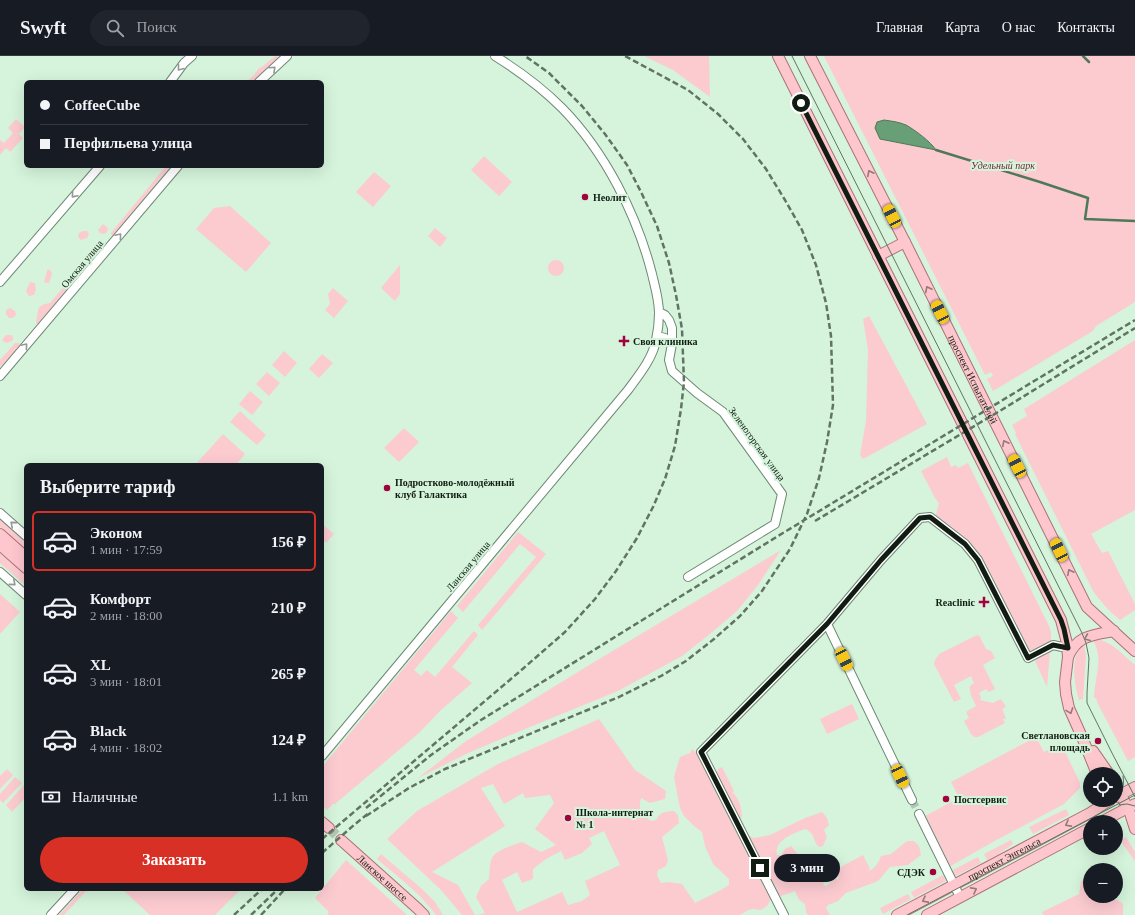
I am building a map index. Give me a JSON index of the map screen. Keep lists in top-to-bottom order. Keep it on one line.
{"streets":{"main road":["проспект Испытателей","проспект Энгельса","Ланское шоссе"],"street":["Омская улица","Зеленогорская улица","Ланская улица"]},"parks":["Удельный парк"],"places":{"other":["Неолит","Подростково-молодёжный клуб Галактика","Светлановская площадь","Постсервис","Школа-интернат № 1","СДЭК"],"health":["Своя клиника","Reaclinic"]},"page":{"header":"Swyft","search":"Поиск","nav":["Главная","Карта","О нас","Контакты"],"banner":["CoffeeCube","Перфильева улица"],"heading":"Выберите тариф","list":[{"name":"Эконом","note":"1 мин · 17:59","value":"156 ₽"},{"name":"Комфорт","note":"2 мин · 18:00","value":"210 ₽"},{"name":"XL","note":"3 мин · 18:01","value":"265 ₽"},{"name":"Black","note":"4 мин · 18:02","value":"124 ₽"}],"map_buttons":["+","−"],"pay":["Наличные","1.1 km"],"buttons":"Заказать","bubble":"3 мин"}}
